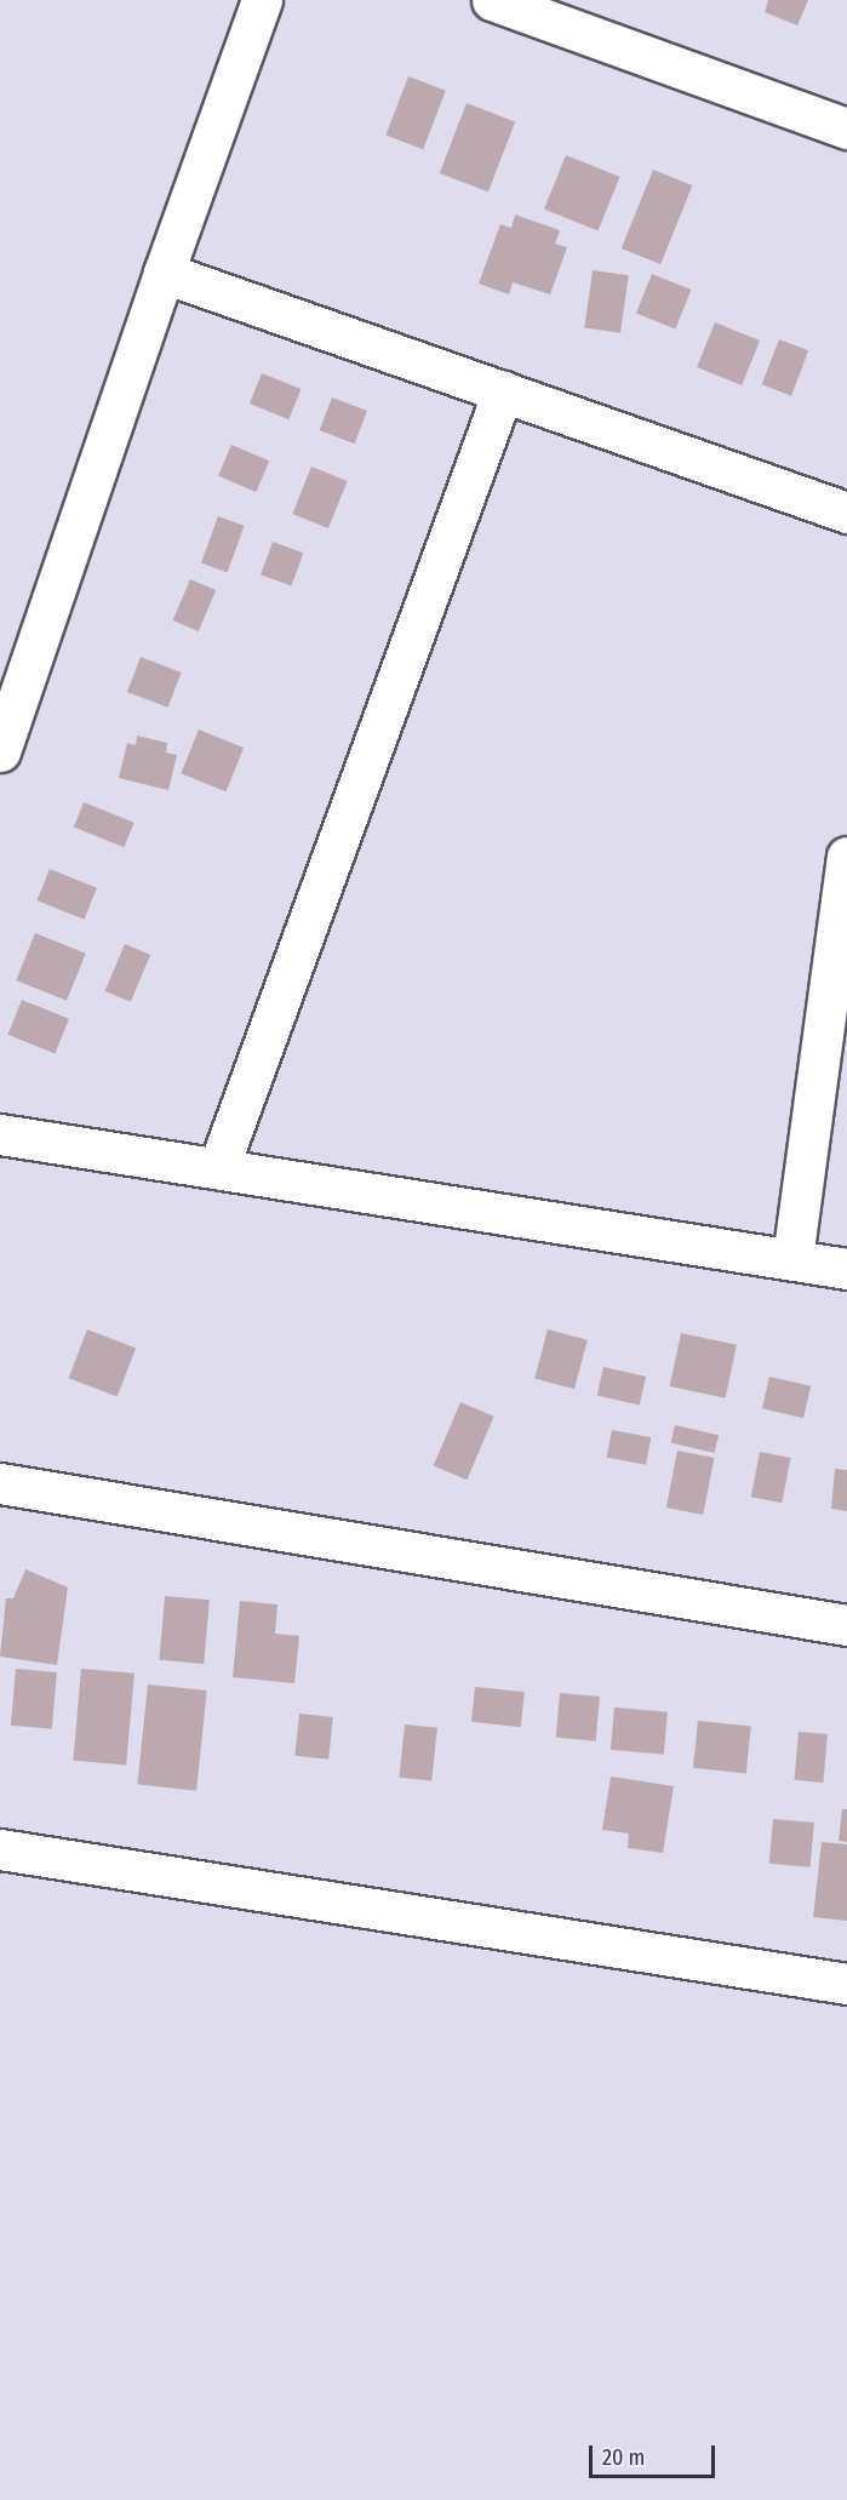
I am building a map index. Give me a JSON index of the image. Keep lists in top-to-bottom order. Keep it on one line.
{"scale_bar":"20 m"}
